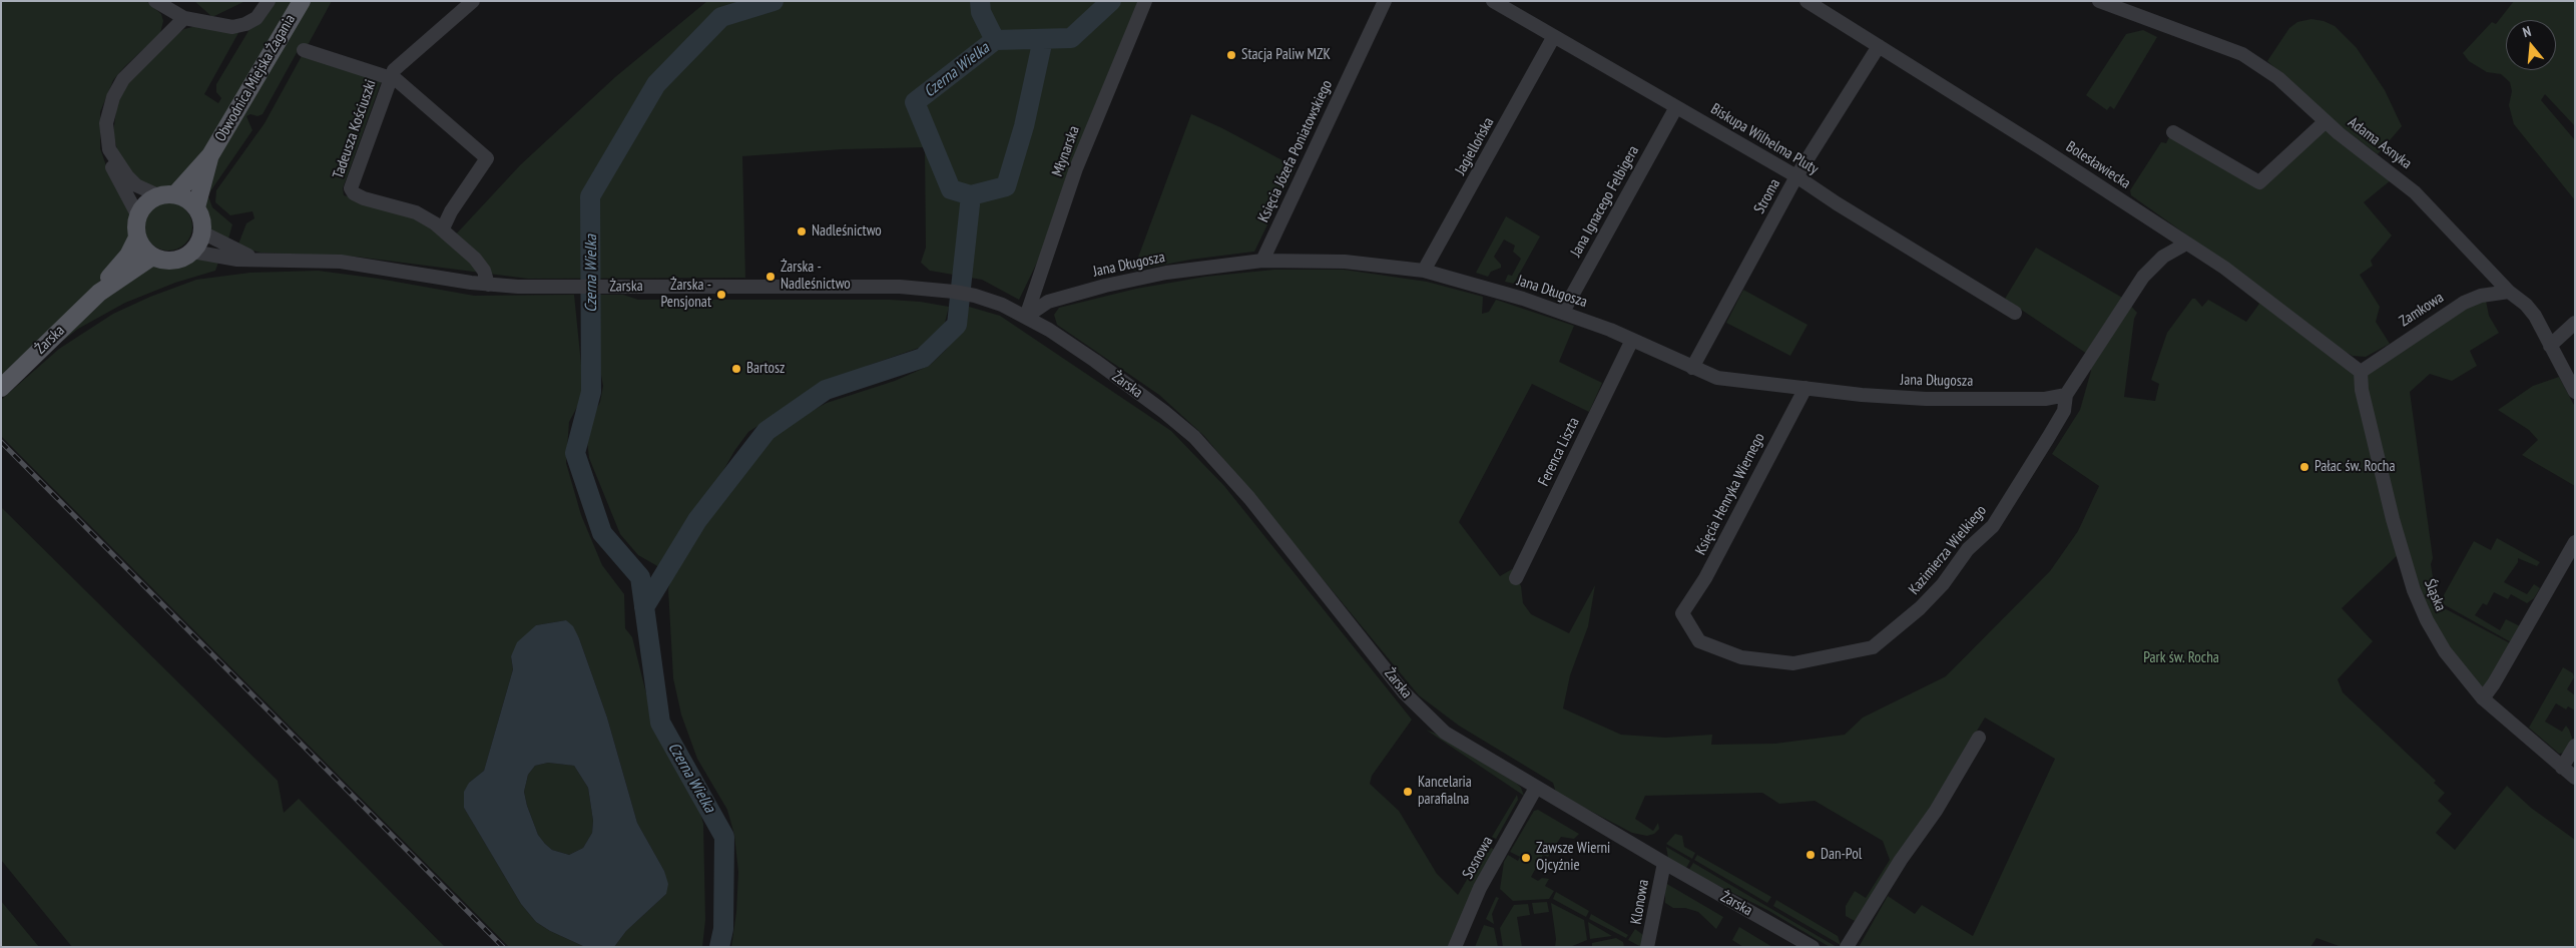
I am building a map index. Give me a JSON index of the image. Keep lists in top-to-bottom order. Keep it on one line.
{"streets":{"main road":["Obwodnica Miejska Żagania","Żarska"],"street":["Tadeusza Kościuszki","Biskupa Wilhelma Pluty","Adama Asnyka","Jagiellońska","Młynarska","Księcia Józefa Poniatowskiego","Bolesławiecka","Stroma","Jana Ignacego Felbigera","Jana Długosza","Zamkowa","Ferenca Liszta","Księcia Henryka Wiernego","Kazimierza Wielkiego","Śląska","Sosnowa","Klonowa"]},"crossings":[["Obwodnica Miejska Żagania","Żarska"],["Tadeusza Kościuszki","Żarska"],["Biskupa Wilhelma Pluty","Jagiellońska"],["Biskupa Wilhelma Pluty","Stroma"],["Biskupa Wilhelma Pluty","Jana Ignacego Felbigera"],["Adama Asnyka","Zamkowa"],["Jagiellońska","Jana Długosza"],["Młynarska","Jana Długosza"],["Młynarska","Żarska"],["Księcia Józefa Poniatowskiego","Jana Długosza"],["Bolesławiecka","Stroma"],["Bolesławiecka","Zamkowa"],["Bolesławiecka","Kazimierza Wielkiego"],["Bolesławiecka","Śląska"],["Stroma","Jana Długosza"],["Jana Ignacego Felbigera","Jana Długosza"],["Jana Długosza","Żarska"],["Jana Długosza","Ferenca Liszta"],["Jana Długosza","Księcia Henryka Wiernego"],["Jana Długosza","Kazimierza Wielkiego"],["Żarska","Sosnowa"],["Żarska","Klonowa"],["Zamkowa","Śląska"],["Księcia Henryka Wiernego","Kazimierza Wielkiego"]],"water":["Czerna Wielka"],"parks":["Park św. Rocha"],"places":["Stacja Paliw MZK","Nadleśnictwo","Żarska - Nadleśnictwo","Żarska - Pensjonat","Bartosz","Pałac św. Rocha","Kancelaria parafialna","Dan-Pol","Zawsze Wierni Ojcyźnie"],"north":"top"}
